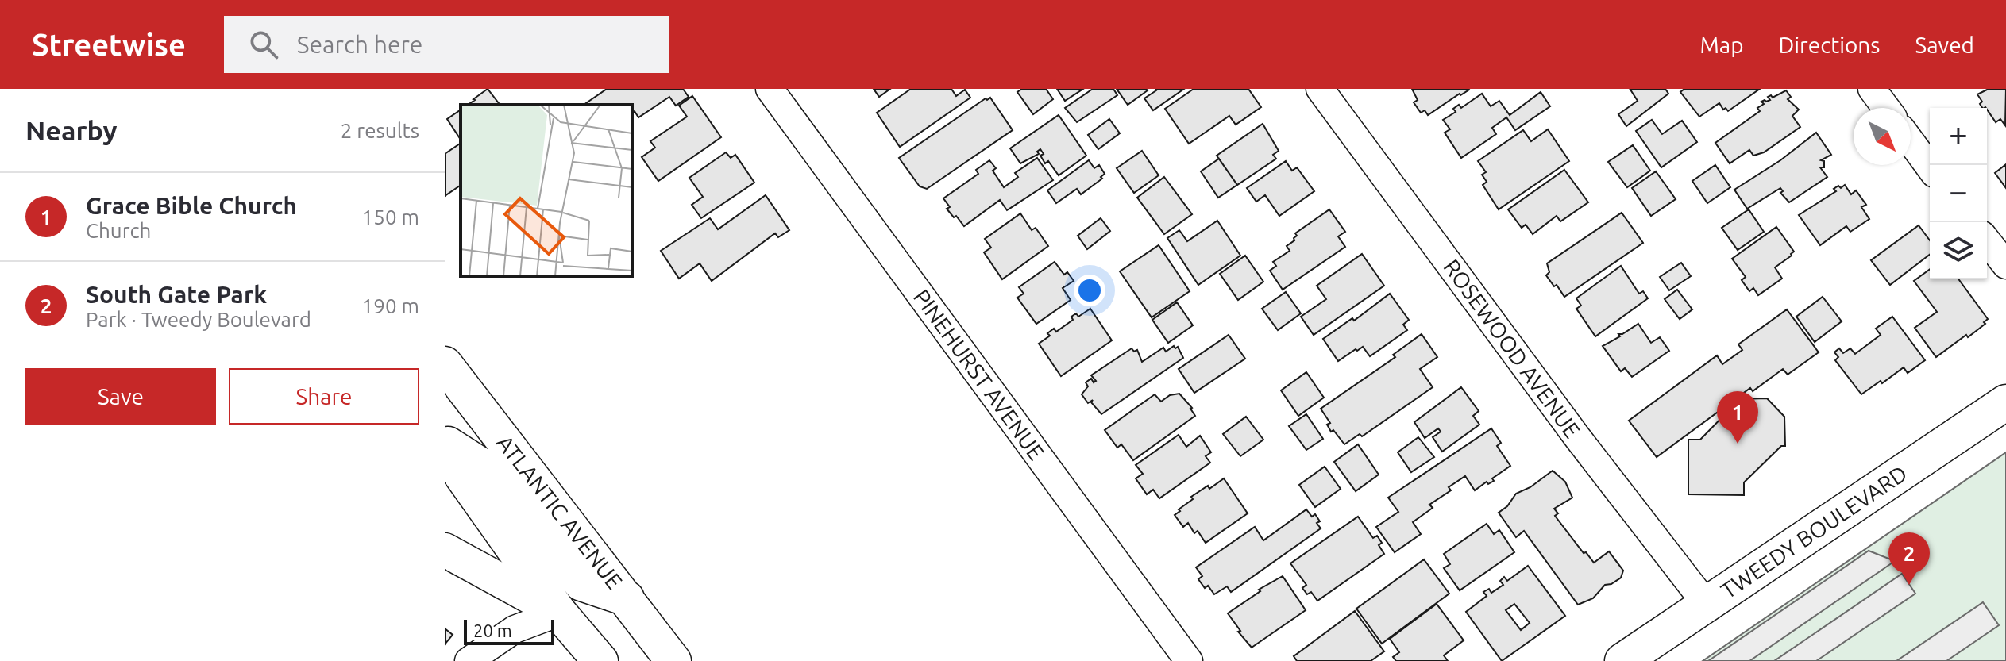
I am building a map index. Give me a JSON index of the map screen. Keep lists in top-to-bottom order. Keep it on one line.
{"streets":{"main road":["ATLANTIC AVENUE","TWEEDY BOULEVARD"],"street":["ROSEWOOD AVENUE","PINEHURST AVENUE"]},"crossings":[["ROSEWOOD AVENUE","TWEEDY BOULEVARD"]],"scale_bar":"20 m","north":"bottom right","page":{"header":"Streetwise","search":"Search here","nav":["Map","Directions","Saved"],"heading":["Nearby","2 results"],"map_buttons":["+","−"],"list":[{"mark":"1","name":"Grace Bible Church","note":"Church","value":"150 m"},{"mark":"2","name":"South Gate Park","note":"Park · Tweedy Boulevard","value":"190 m"}],"buttons":["Save","Share"],"pins":["1","2"],"scale":"20 m"}}
